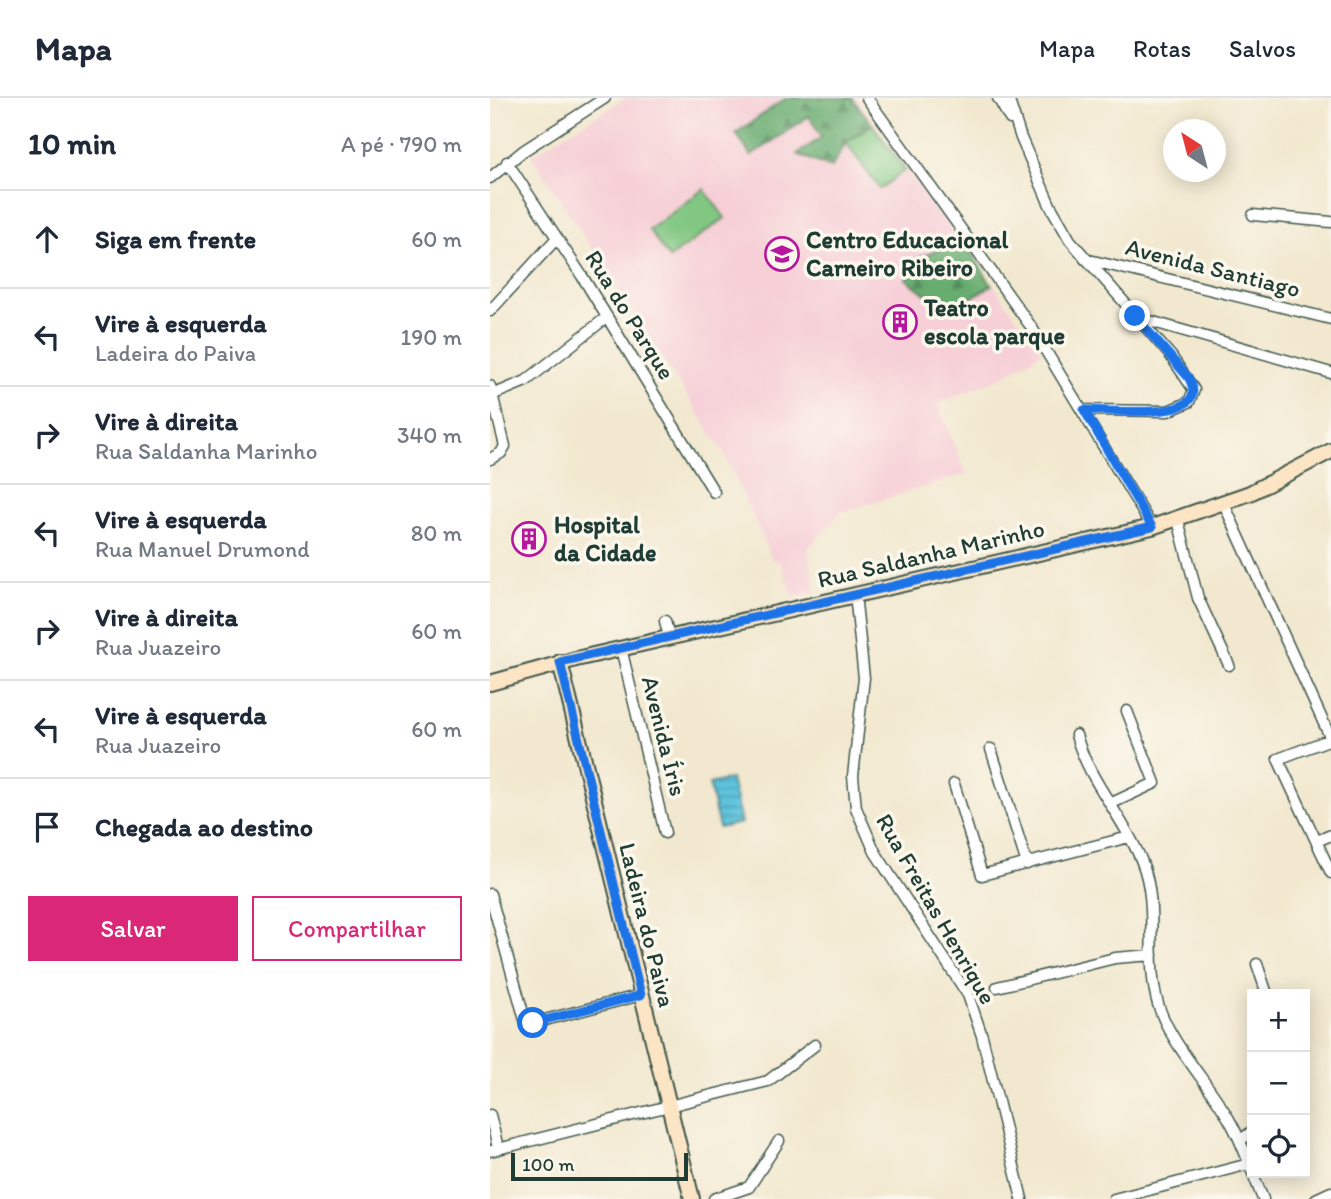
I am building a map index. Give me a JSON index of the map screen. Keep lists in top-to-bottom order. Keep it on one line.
{"streets":{"main road":["Rua Saldanha Marinho","Ladeira do Paiva"],"street":["Avenida Santiago","Rua do Parque","Avenida Íris","Rua Freitas Henrique"]},"crossings":[["Rua Saldanha Marinho","Avenida Íris"],["Rua Saldanha Marinho","Rua Freitas Henrique"],["Rua Saldanha Marinho","Ladeira do Paiva"]],"places":{"school or university":["Centro Educacional Carneiro Ribeiro"],"building":["Teatro escola parque","Hospital da Cidade"]},"scale_bar":"100 m","north":"top left","page":{"header":"Mapa","nav":["Mapa","Rotas","Salvos"],"heading":["10 min","A pé · 790 m"],"list":[["Siga em frente","60 m"],["Vire à esquerda","Ladeira do Paiva","190 m"],["Vire à direita","Rua Saldanha Marinho","340 m"],["Vire à esquerda","Rua Manuel Drumond","80 m"],["Vire à direita","Rua Juazeiro","60 m"],["Vire à esquerda","Rua Juazeiro","60 m"],"Chegada ao destino"],"buttons":["Salvar","Compartilhar"],"map_buttons":["+","−"],"scale":"100 m"}}
